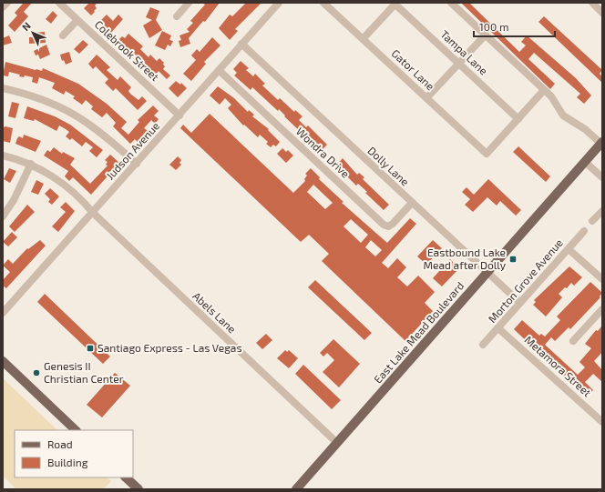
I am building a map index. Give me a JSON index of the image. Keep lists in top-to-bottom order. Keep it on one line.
{"streets":{"main road":["East Lake Mead Boulevard"],"street":["Colebrook Street","Tampa Lane","Gator Lane","Judson Avenue","Wondra Drive","Dolly Lane","Morton Grove Avenue","Abels Lane","Metamora Street"]},"crossings":[["Colebrook Street","Judson Avenue"],["Tampa Lane","Gator Lane"],["Judson Avenue","Wondra Drive"],["Judson Avenue","Dolly Lane"],["Judson Avenue","Abels Lane"],["Wondra Drive","Dolly Lane"],["Dolly Lane","Morton Grove Avenue"],["Dolly Lane","East Lake Mead Boulevard"],["Morton Grove Avenue","Metamora Street"],["Abels Lane","East Lake Mead Boulevard"]],"places":{"transit":["Eastbound Lake Mead after Dolly","Santiago Express - Las Vegas"],"other":["Genesis II Christian Center"]},"legend":["Road","Building"],"scale_bar":"100 m","north":"top left"}
